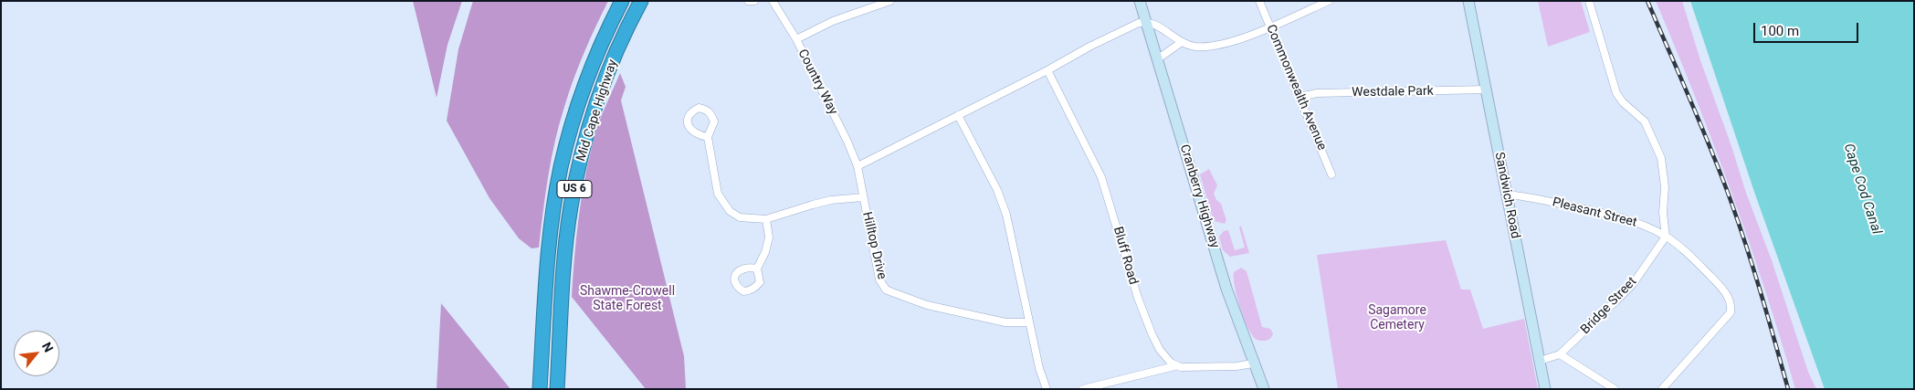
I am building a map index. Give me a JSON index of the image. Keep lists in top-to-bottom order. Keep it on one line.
{"streets":{"highway":["Mid Cape Highway","US 6"],"main road":["Sandwich Road","Cranberry Highway"],"street":["Country Way","Commonwealth Avenue","Westdale Park","Pleasant Street","Hilltop Drive","Bluff Road","Bridge Street"]},"crossings":[["Country Way","Hilltop Drive"],["Commonwealth Avenue","Westdale Park"],["Westdale Park","Sandwich Road"],["Sandwich Road","Pleasant Street"],["Sandwich Road","Bridge Street"],["Pleasant Street","Bridge Street"]],"water":["Cape Cod Canal"],"parks":["Shawme-Crowell State Forest","Sagamore Cemetery"],"scale_bar":"100 m","north":"top right"}
